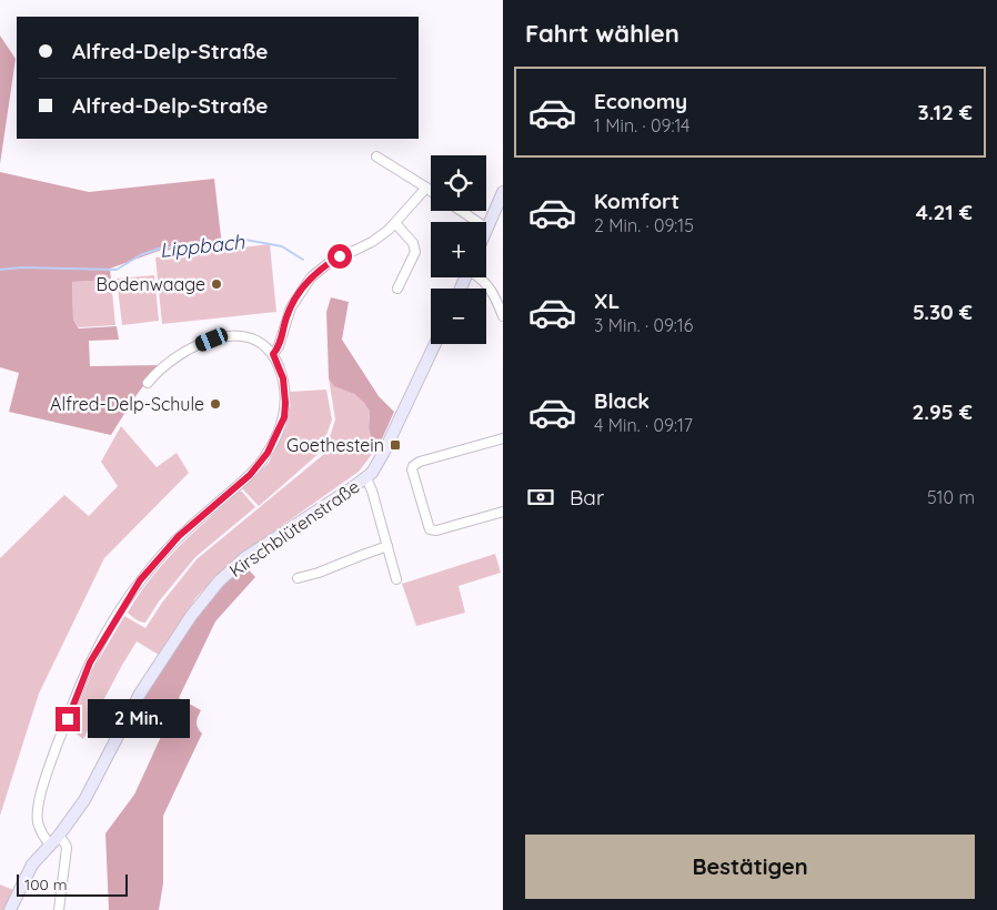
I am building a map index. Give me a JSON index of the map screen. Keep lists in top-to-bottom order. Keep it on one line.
{"streets":{"main road":["Kirschblütenstraße"]},"water":["Lippbach"],"places":{"other":["Bodenwaage","Alfred-Delp-Schule"],"transit":["Goethestein"]},"scale_bar":"100 m","page":{"heading":"Fahrt wählen","banner":["Alfred-Delp-Straße","Alfred-Delp-Straße"],"list":[{"name":"Economy","note":"1 Min. · 09:14","value":"3.12 €"},{"name":"Komfort","note":"2 Min. · 09:15","value":"4.21 €"},{"name":"XL","note":"3 Min. · 09:16","value":"5.30 €"},{"name":"Black","note":"4 Min. · 09:17","value":"2.95 €"}],"map_buttons":["+","−"],"pay":["Bar","510 m"],"bubble":"2 Min.","buttons":"Bestätigen","scale":"100 m"}}
